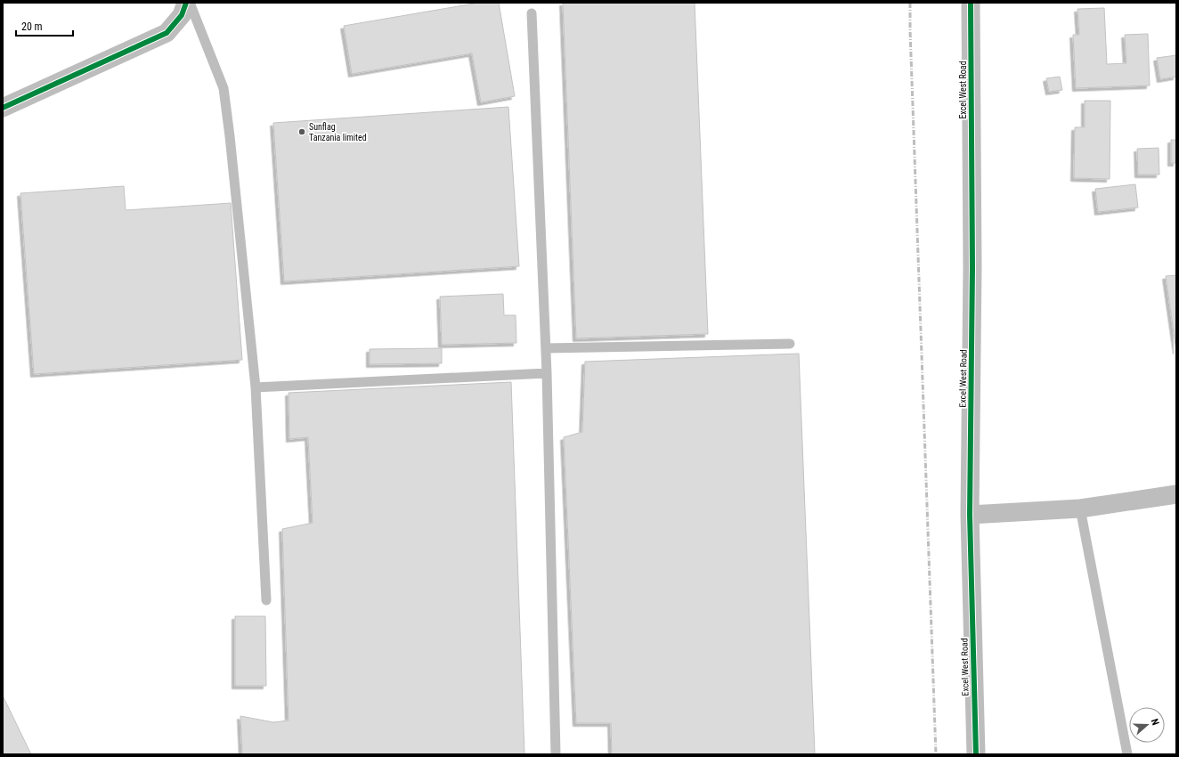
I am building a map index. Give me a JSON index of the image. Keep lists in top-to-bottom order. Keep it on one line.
{"streets":{"street":["Excel West Road"]},"places":["Sunflag Tanzania limited"],"scale_bar":"20 m","north":"right"}
